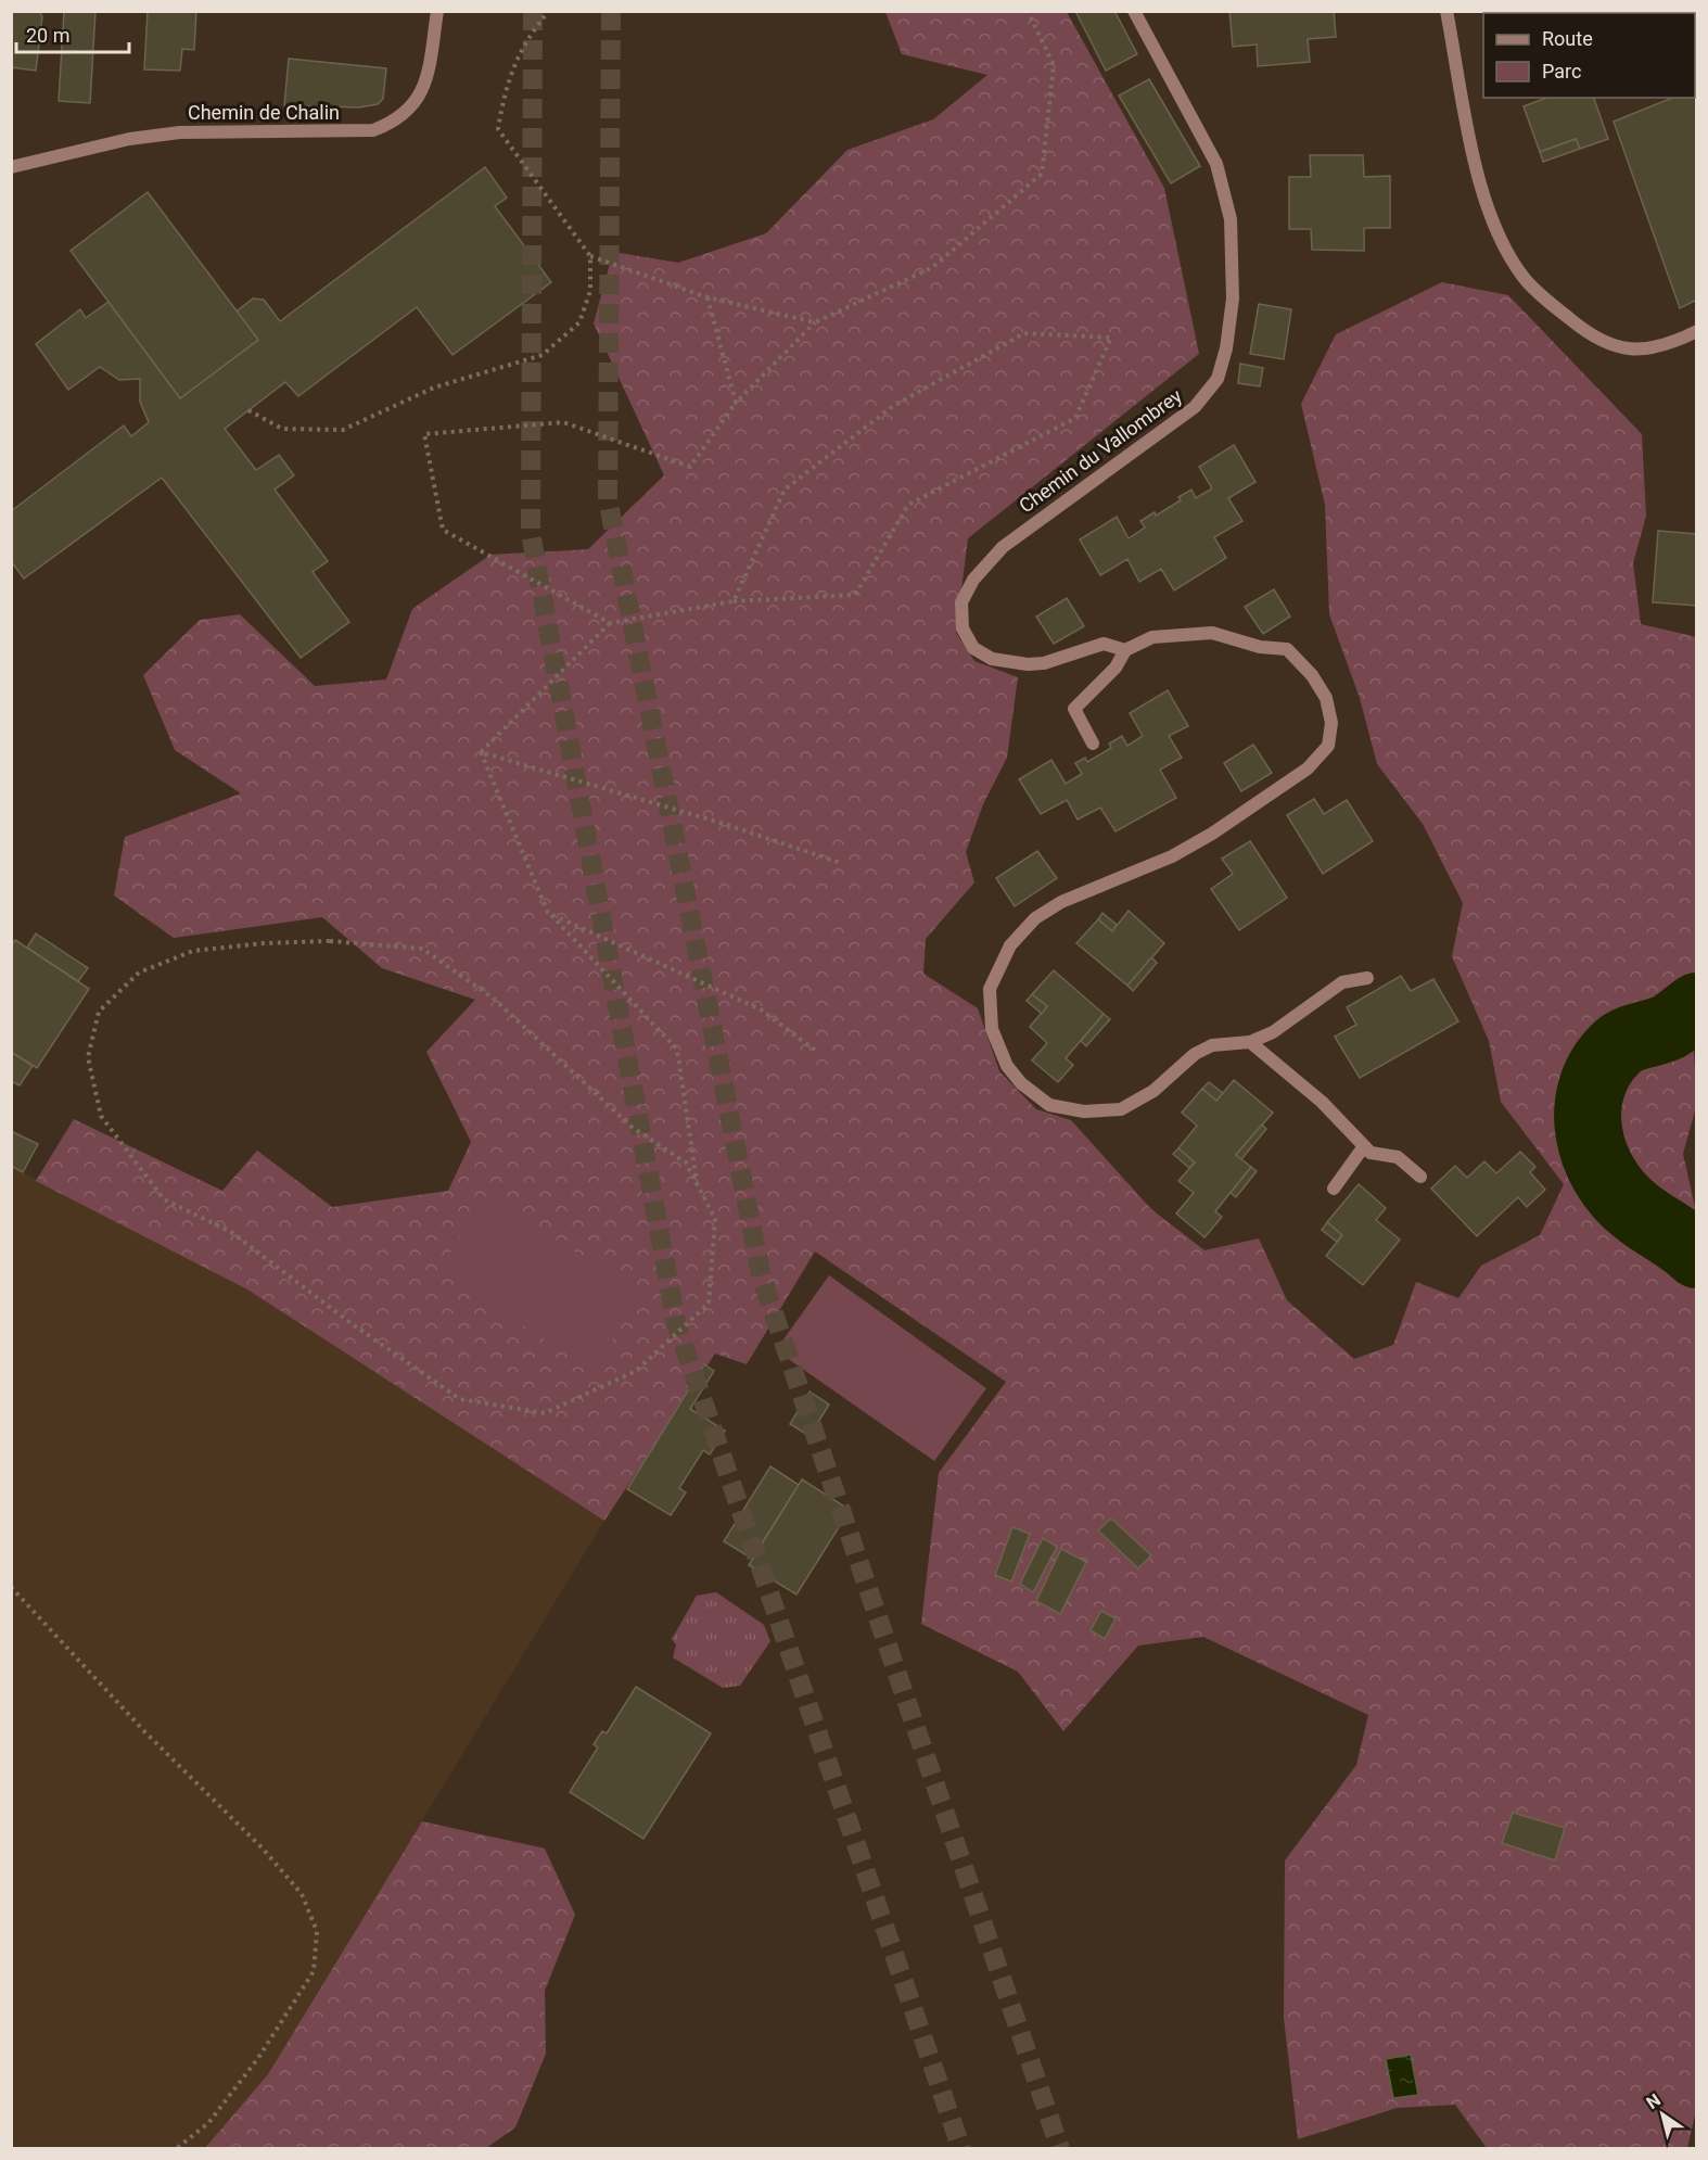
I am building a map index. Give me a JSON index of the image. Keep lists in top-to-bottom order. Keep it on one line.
{"streets":{"street":["Chemin de Chalin","Chemin du Vallombrey"]},"legend":["Route","Parc"],"scale_bar":"20 m","north":"top left"}
